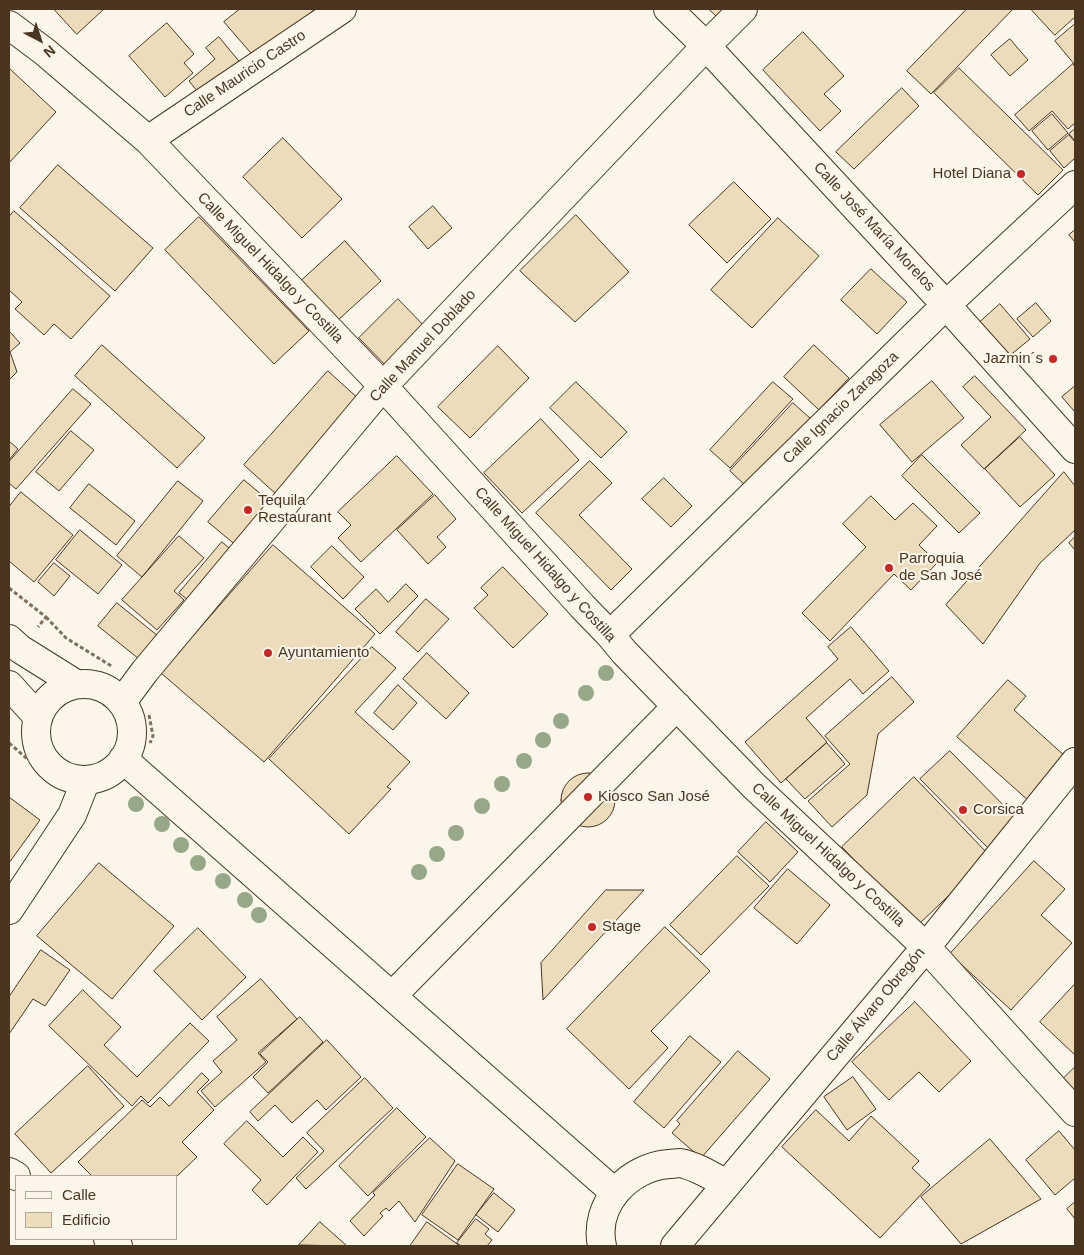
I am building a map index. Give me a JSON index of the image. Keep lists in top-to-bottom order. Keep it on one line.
{"streets":{"street":["Calle Mauricio Castro","Calle José María Morelos","Calle Miguel Hidalgo y Costilla","Calle Manuel Doblado","Calle Ignacio Zaragoza","Calle Álvaro Obregón"]},"crossings":[["Calle Mauricio Castro","Calle Miguel Hidalgo y Costilla"],["Calle José María Morelos","Calle Manuel Doblado"],["Calle José María Morelos","Calle Ignacio Zaragoza"],["Calle Miguel Hidalgo y Costilla","Calle Manuel Doblado"],["Calle Miguel Hidalgo y Costilla","Calle Ignacio Zaragoza"],["Calle Miguel Hidalgo y Costilla","Calle Álvaro Obregón"]],"places":["Hotel Diana","Jazmin´s","Tequila Restaurant","Parroquia de San José","Ayuntamiento","Kiosco San José","Corsica","Stage"],"legend":["Calle","Edificio"],"north":"bottom right"}
